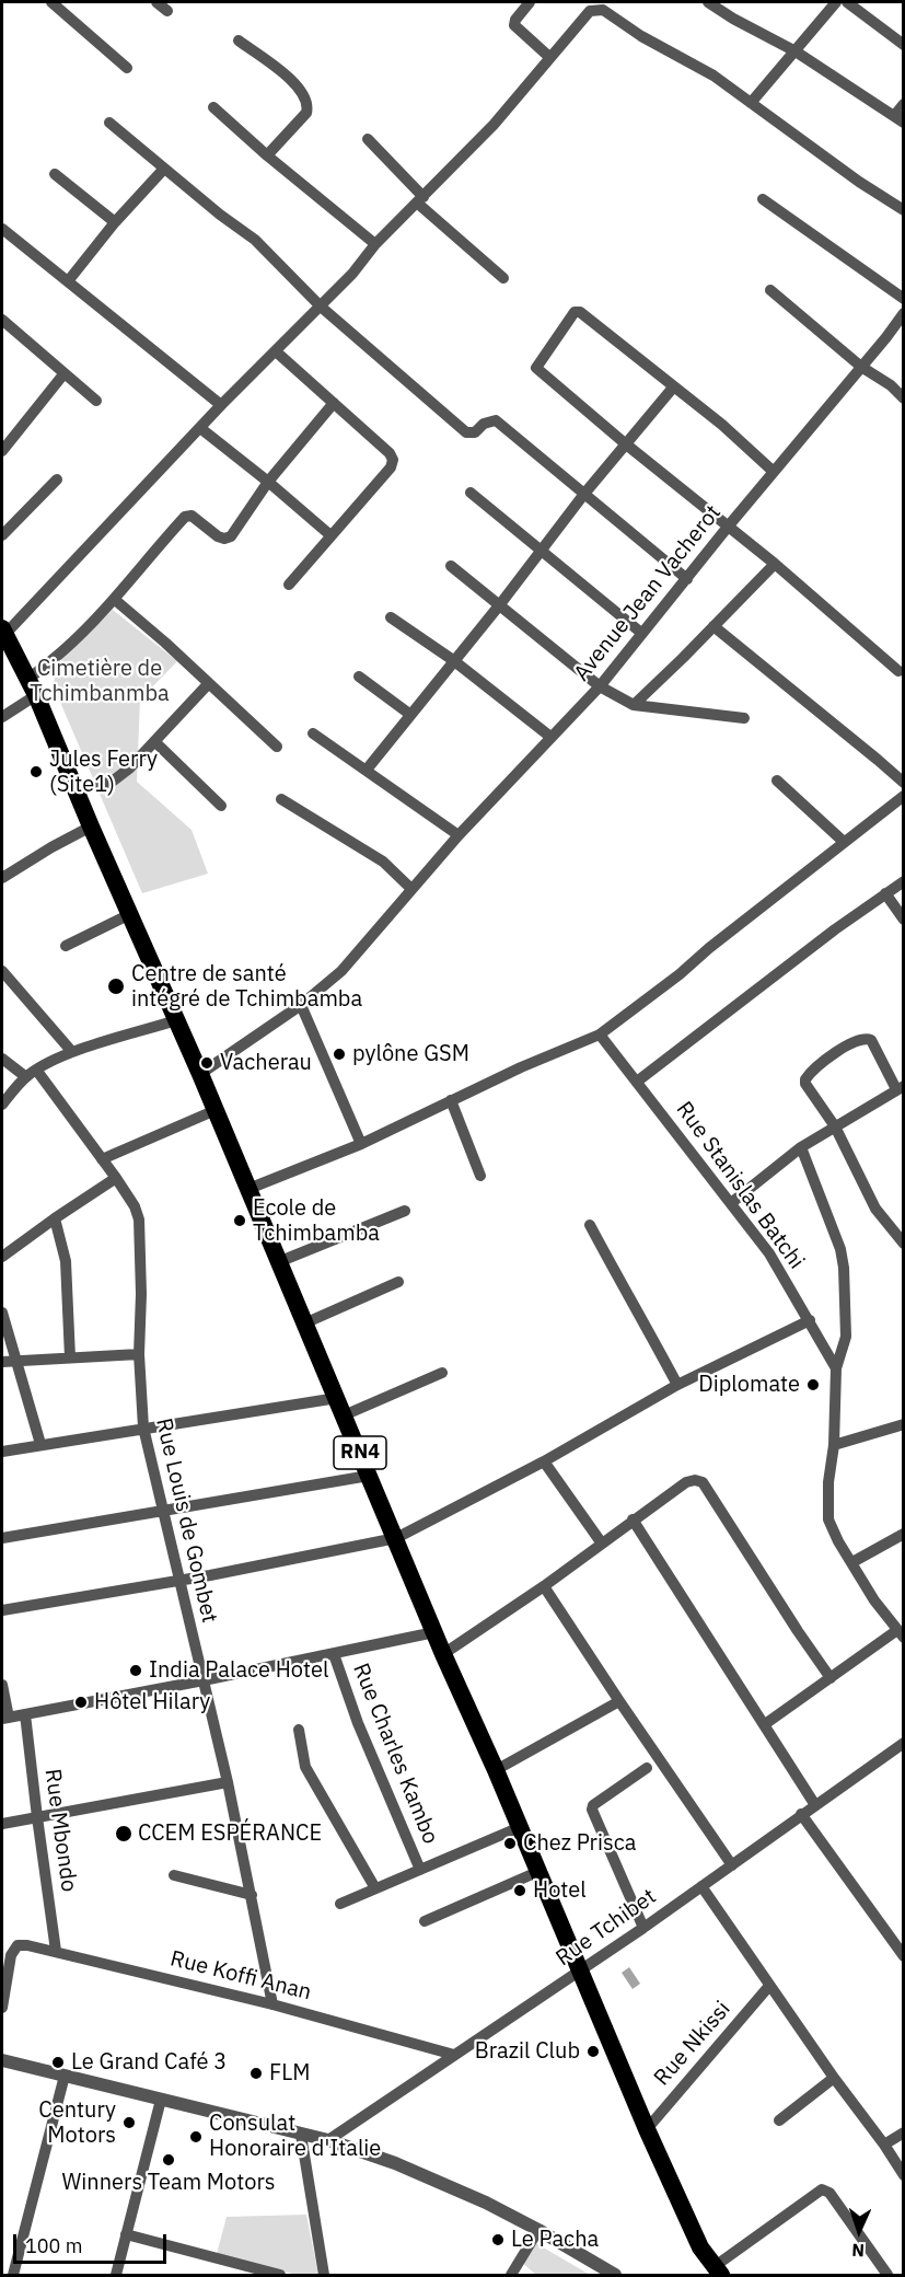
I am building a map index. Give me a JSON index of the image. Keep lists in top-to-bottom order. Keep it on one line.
{"streets":{"highway":["RN4"],"street":["Avenue Jean Vacherot","Rue Stanislas Batchi","Rue Louis de Gombet","Rue Charles Kambo","Rue Mbondo","Rue Tchibet","Rue Koffi Anan","Rue Nkissi"]},"crossings":[["RN4","Rue Tchibet"],["RN4","Rue Nkissi"],["Rue Louis de Gombet","Rue Koffi Anan"],["Rue Mbondo","Rue Koffi Anan"],["Rue Tchibet","Rue Koffi Anan"]],"parks":["Cimetière de Tchimbanmba"],"places":["Jules Ferry (Site1)","Centre de santé intégré de Tchimbamba","pylône GSM","Vacherau","Ecole de Tchimbamba","Diplomate","India Palace Hotel","Hôtel Hilary","CCEM ESPÉRANCE","Chez Prisca","Hotel","Brazil Club","Le Grand Café 3","FLM","Century Motors","Consulat Honoraire d'Italie","Winners Team Motors","Le Pacha"],"scale_bar":"100 m","north":"bottom"}
